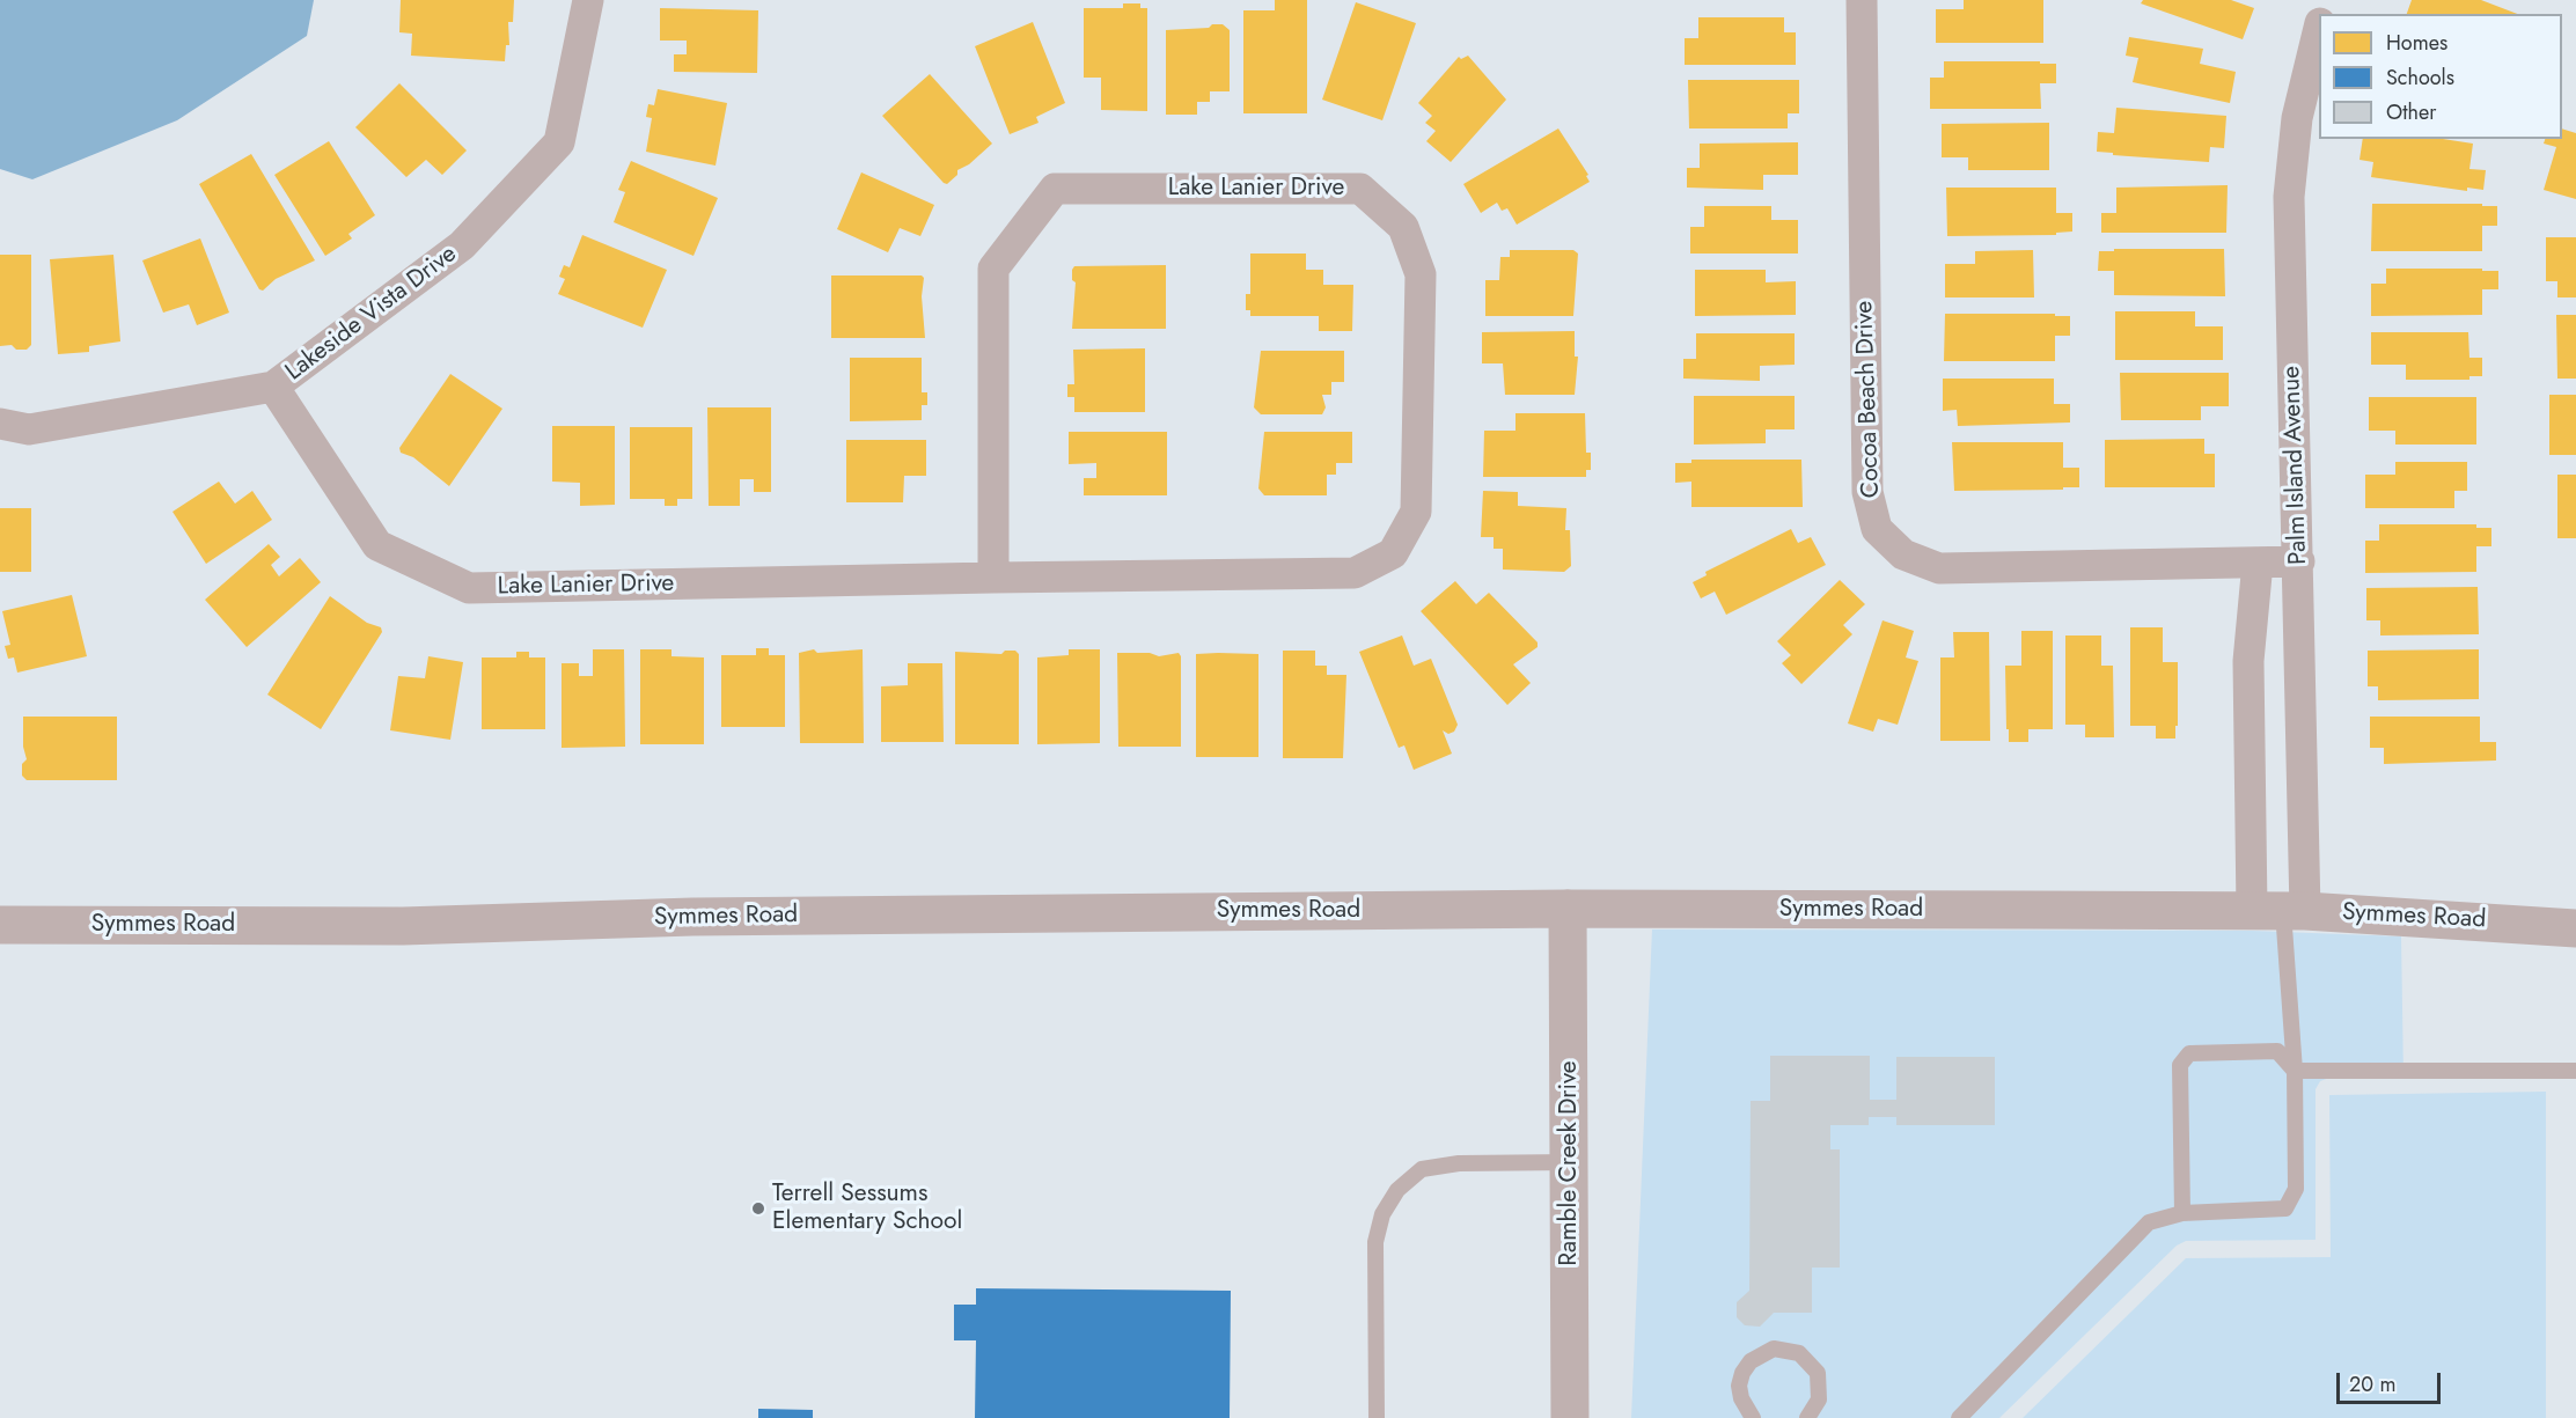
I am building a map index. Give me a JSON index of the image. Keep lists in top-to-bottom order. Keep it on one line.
{"streets":{"street":["Lake Lanier Drive","Lakeside Vista Drive","Cocoa Beach Drive","Palm Island Avenue","Symmes Road","Ramble Creek Drive"]},"crossings":[["Lake Lanier Drive","Lakeside Vista Drive"],["Cocoa Beach Drive","Palm Island Avenue"],["Palm Island Avenue","Symmes Road"],["Symmes Road","Ramble Creek Drive"]],"places":["Terrell Sessums Elementary School"],"legend":["Homes","Schools","Other"],"scale_bar":"20 m"}
